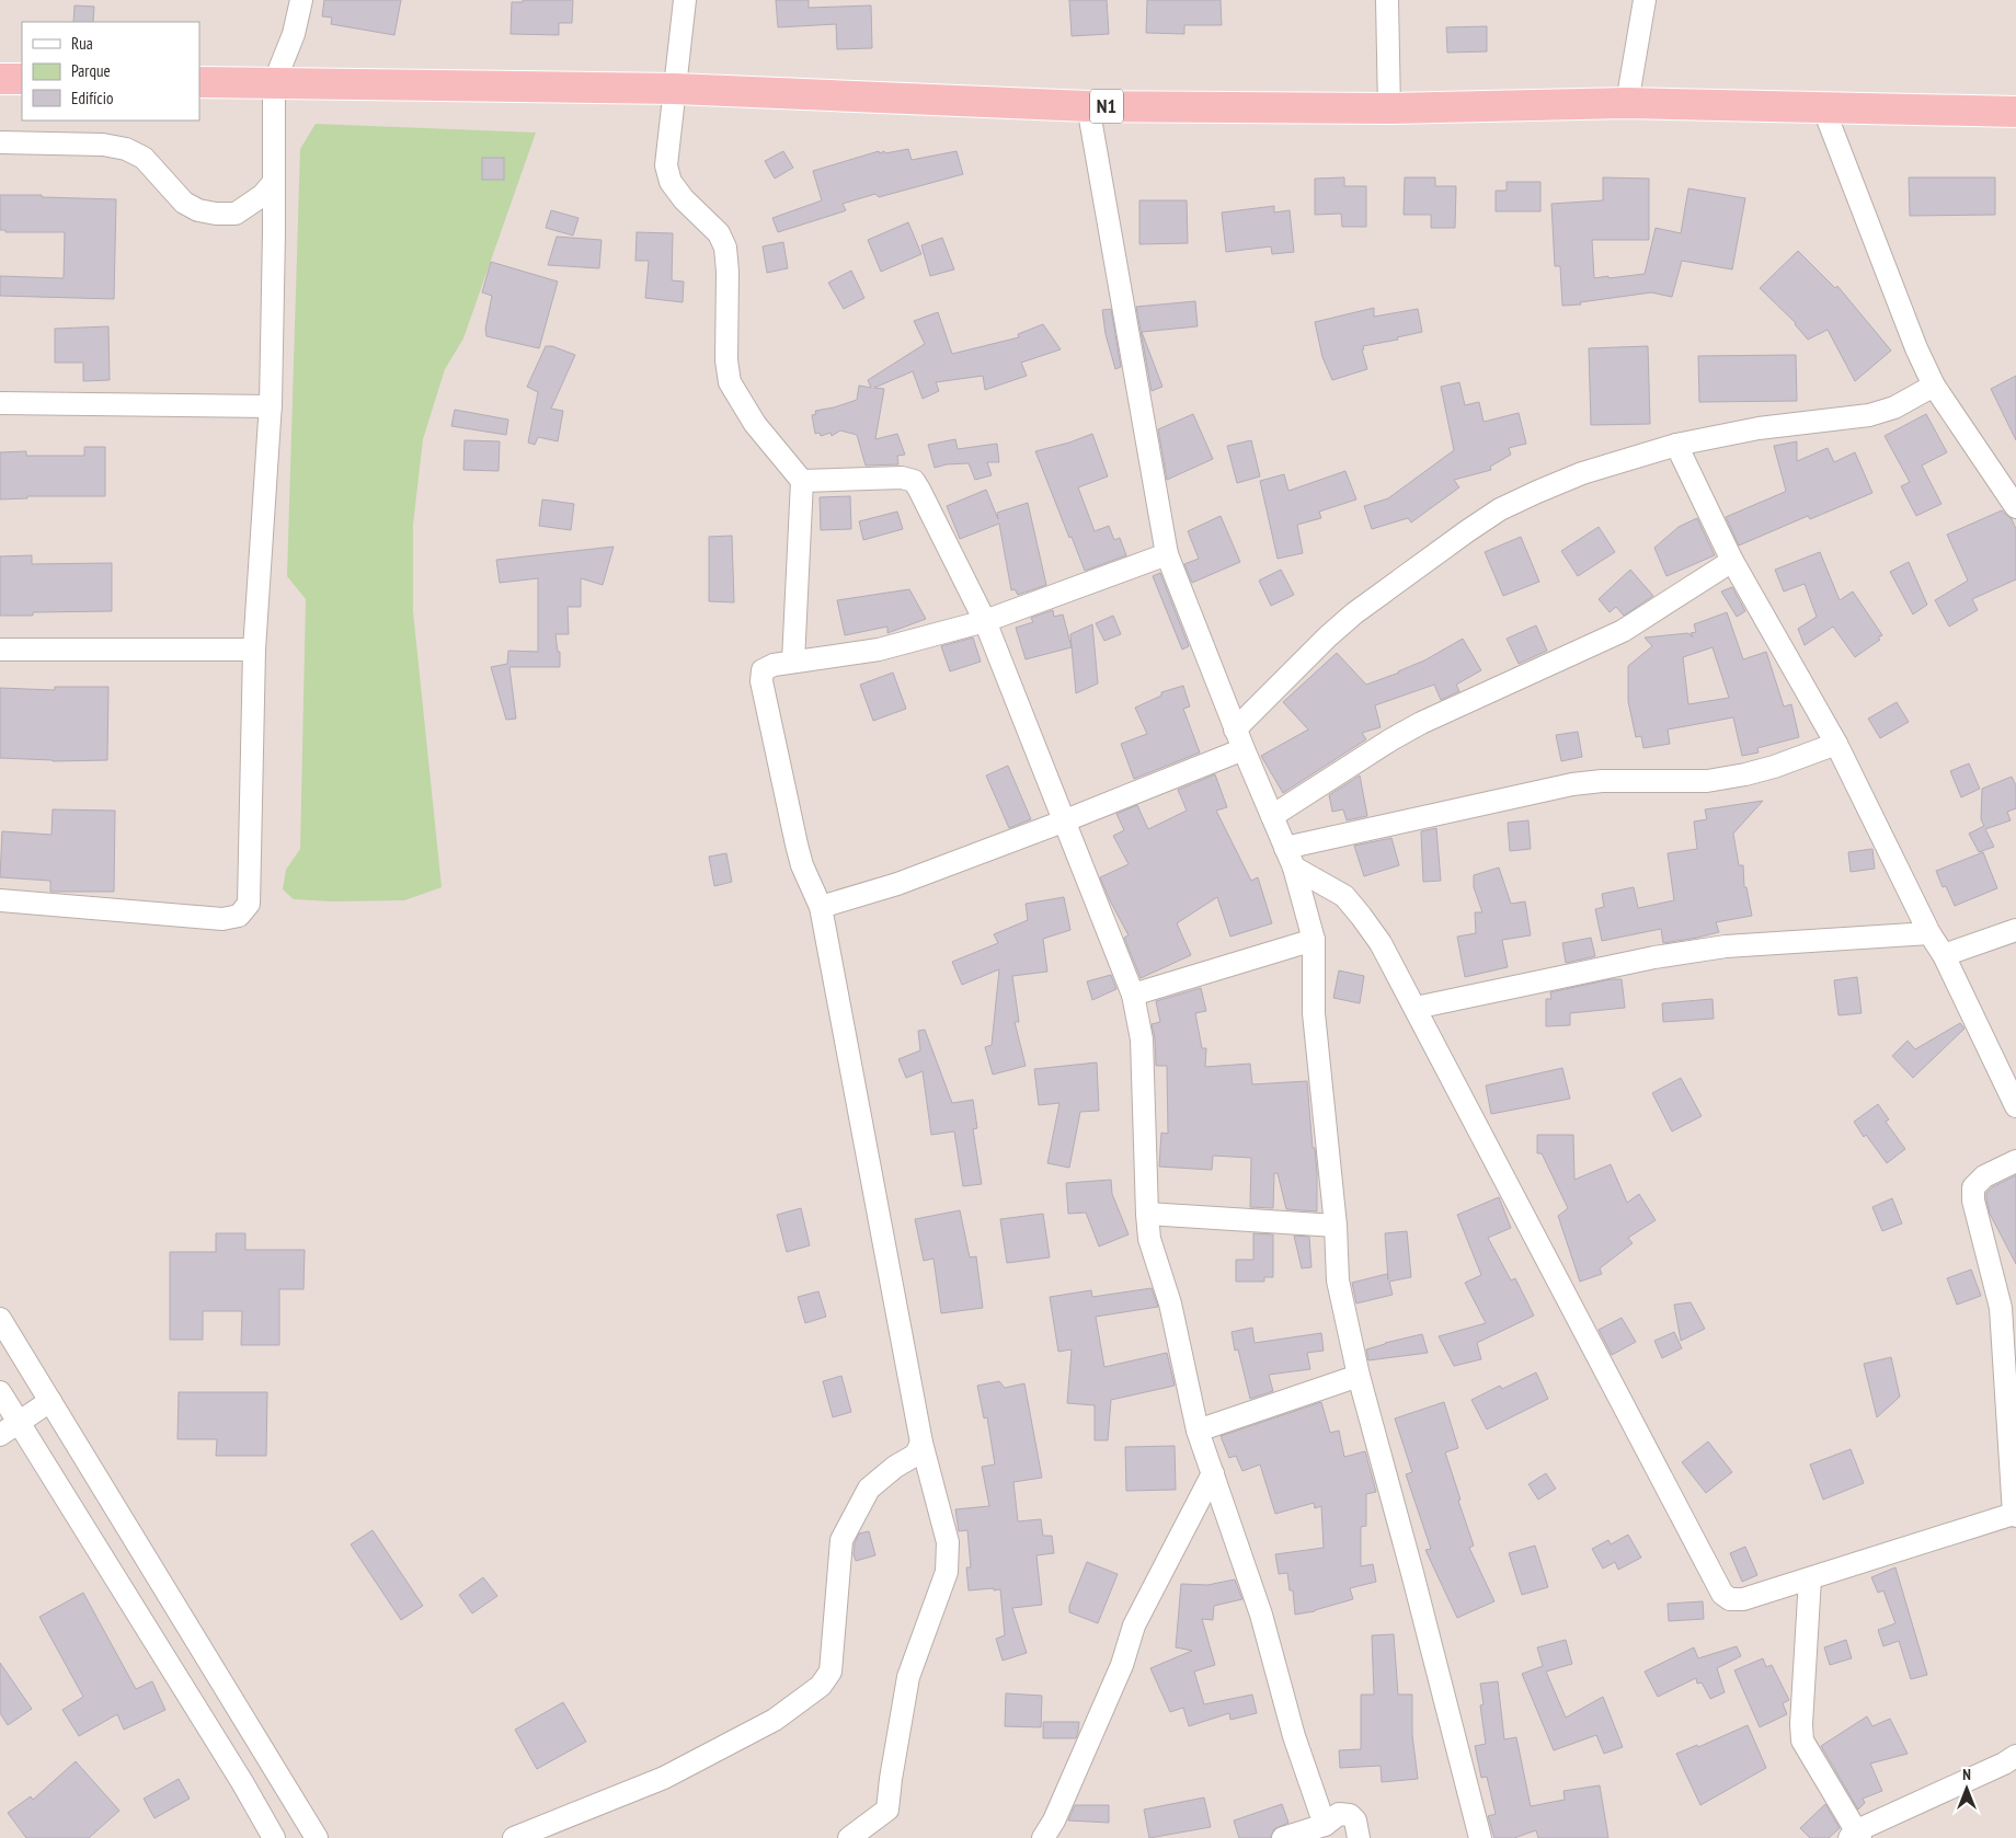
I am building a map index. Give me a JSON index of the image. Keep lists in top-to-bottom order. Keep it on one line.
{"streets":{"highway":["N1"]},"legend":["Rua","Parque","Edifício"],"north":"top"}
